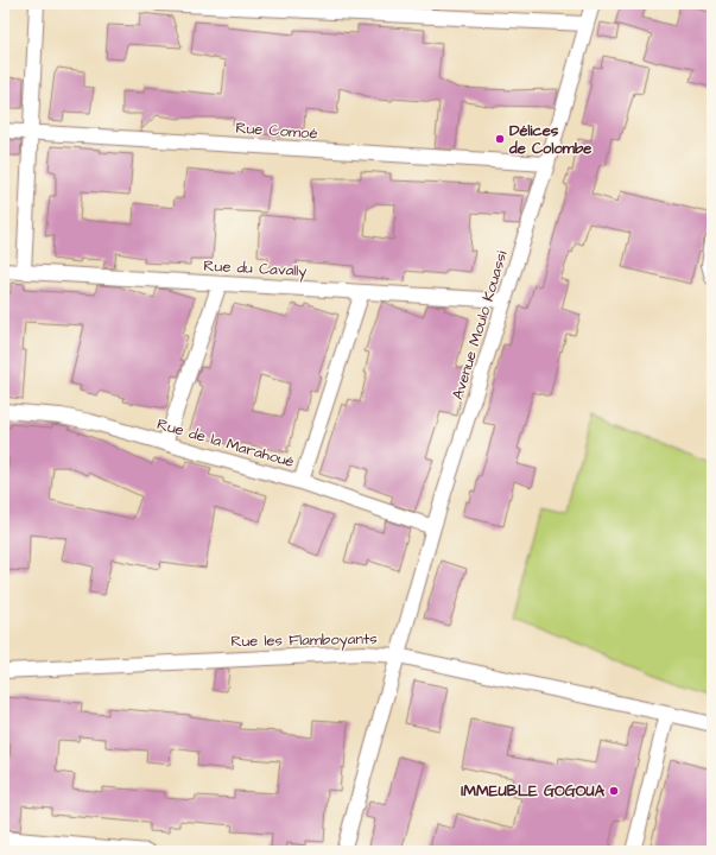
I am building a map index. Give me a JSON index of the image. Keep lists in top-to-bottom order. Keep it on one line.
{"streets":{"street":["Rue Comoé","Rue du Cavally","Avenue Moulo Kouassi","Rue de la Marahoué","Rue les Flamboyants"]},"crossings":[["Rue Comoé","Avenue Moulo Kouassi"],["Rue du Cavally","Avenue Moulo Kouassi"],["Avenue Moulo Kouassi","Rue de la Marahoué"],["Avenue Moulo Kouassi","Rue les Flamboyants"]],"places":["Délices de Colombe","IMMEUBLE GOGOUA"]}
